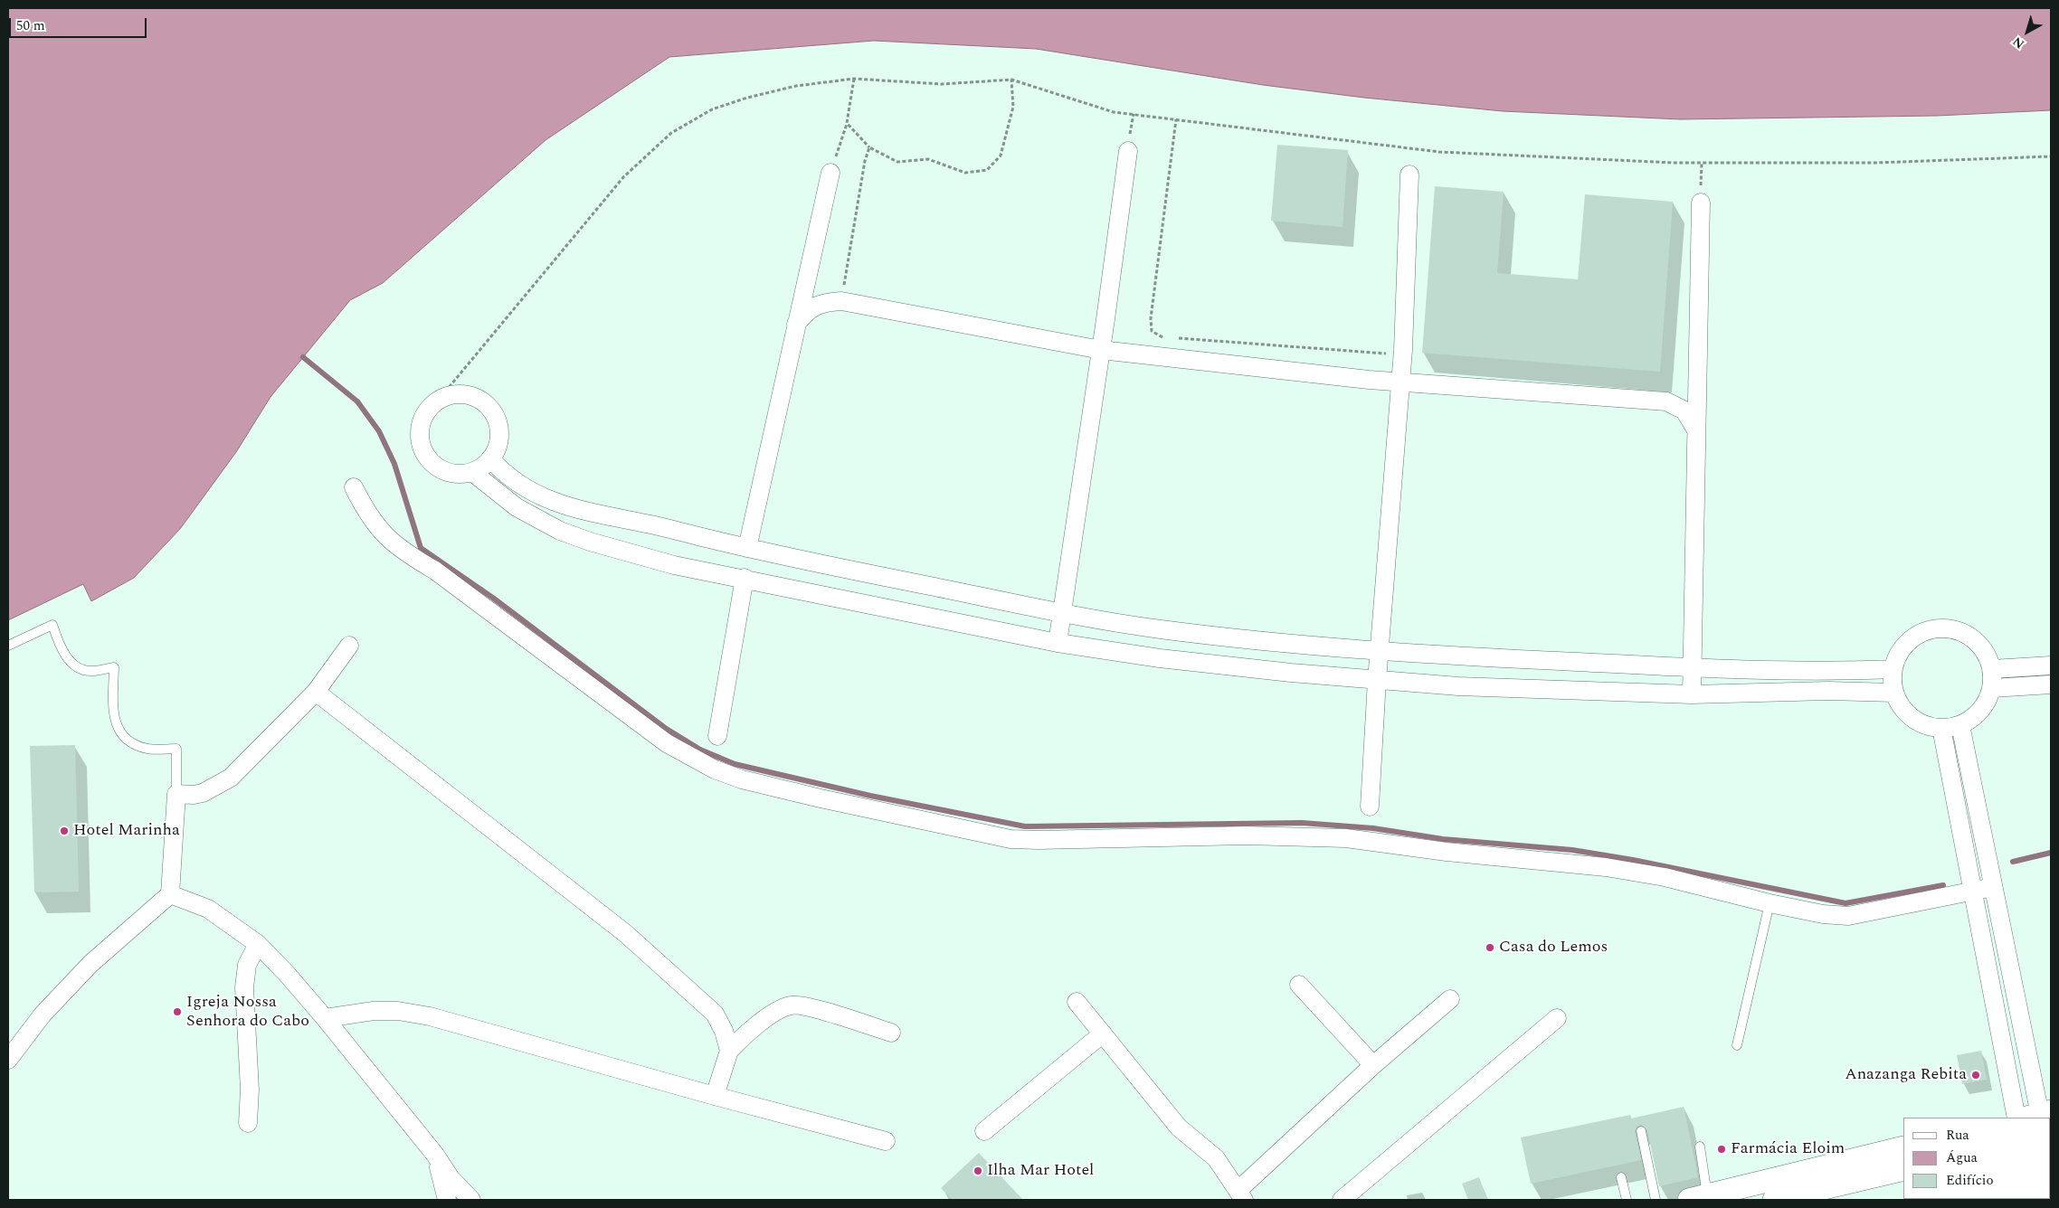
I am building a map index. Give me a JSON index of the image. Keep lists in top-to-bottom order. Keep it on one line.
{"places":["Hotel Marinha","Casa do Lemos","Igreja Nossa Senhora do Cabo","Anazanga Rebita","Farmácia Eloim","Ilha Mar Hotel"],"legend":["Rua","Água","Edifício"],"scale_bar":"50 m","north":"bottom left"}
